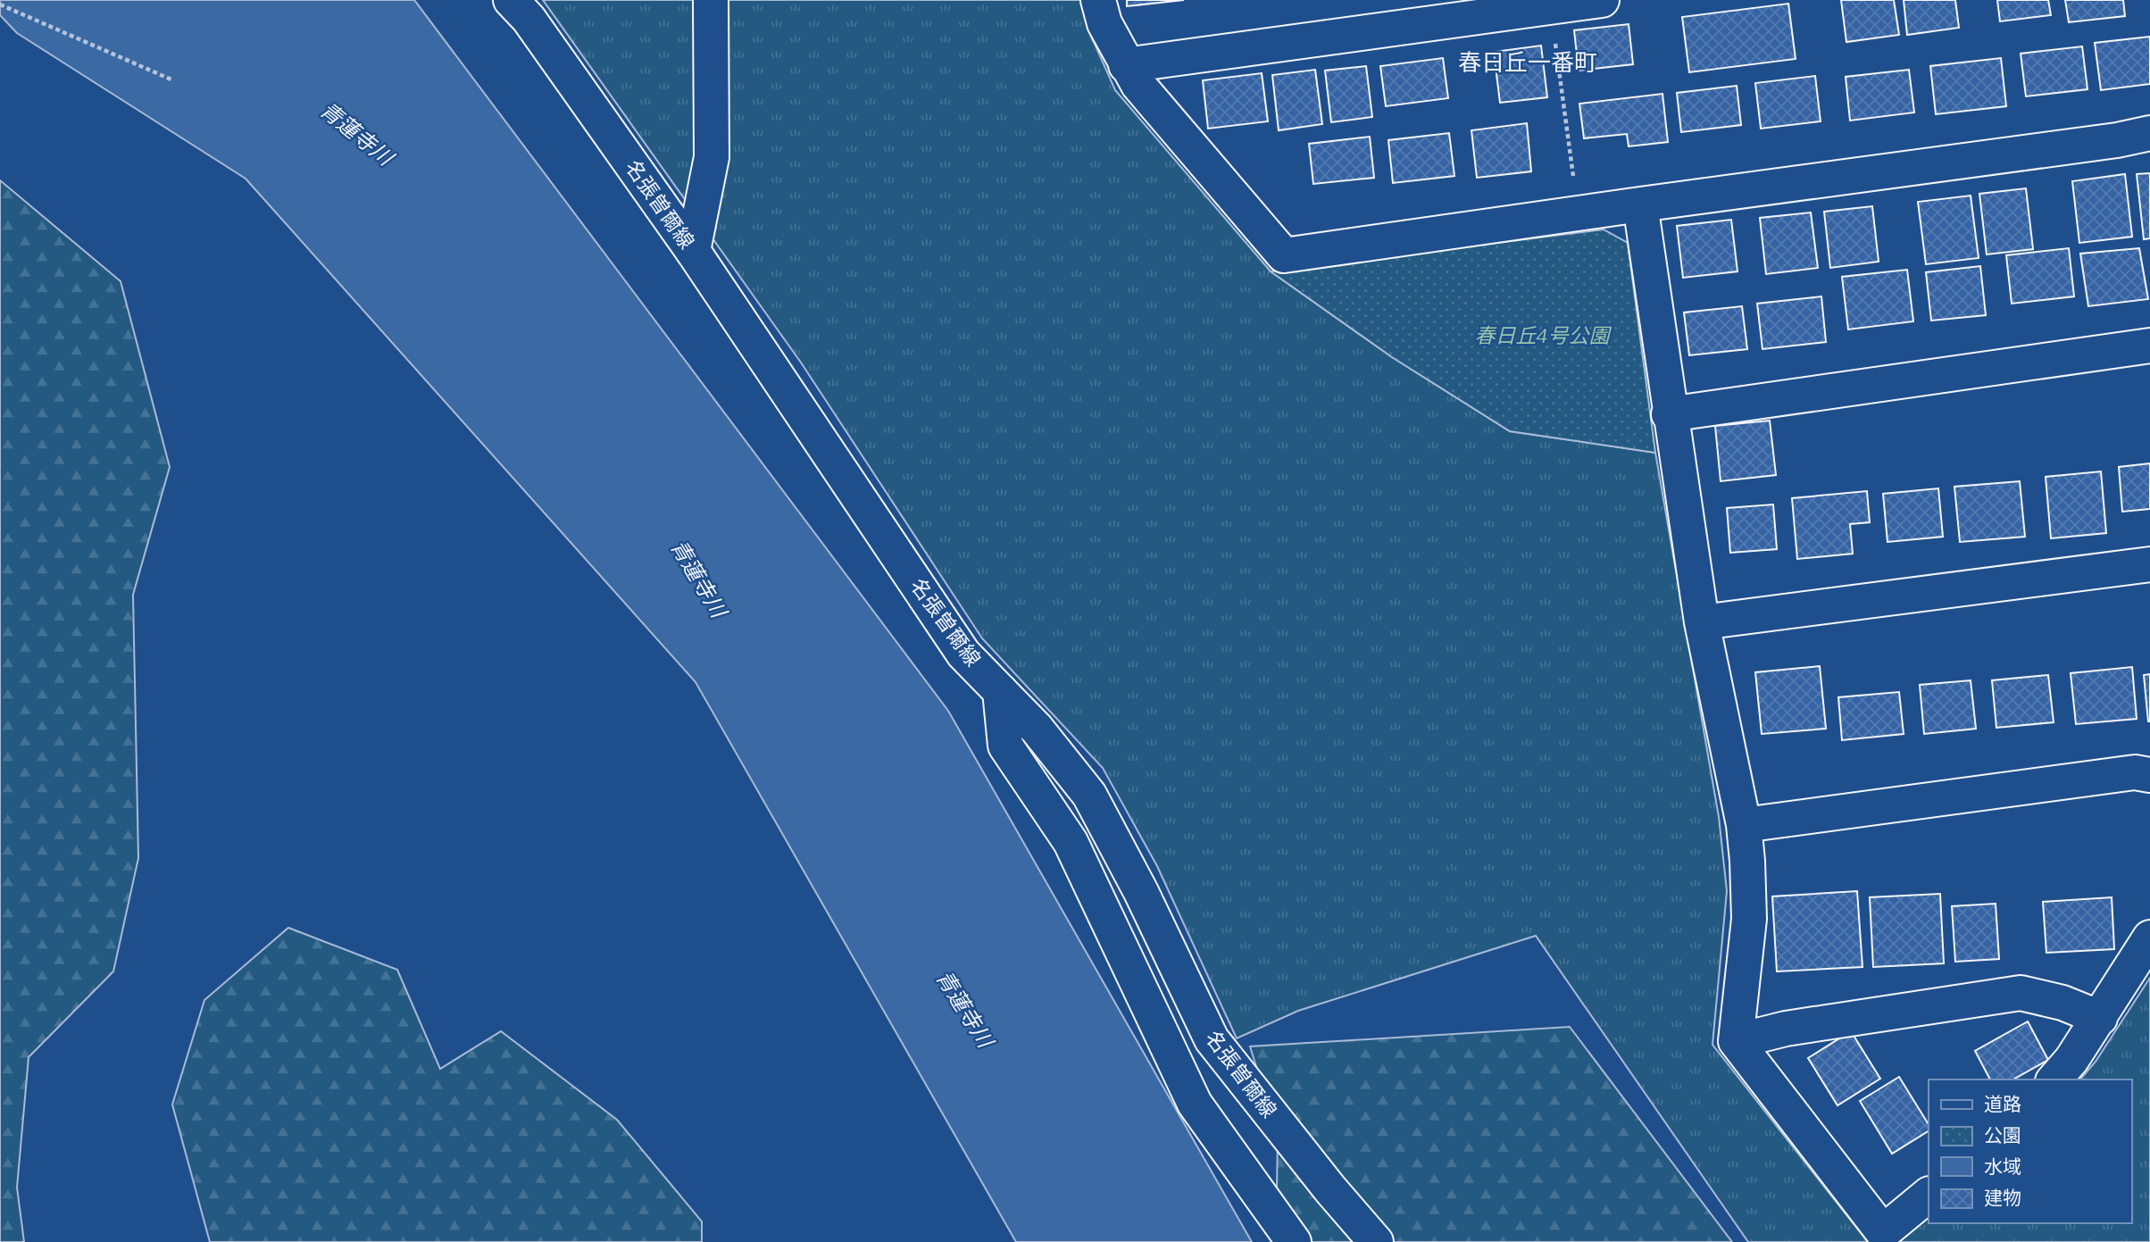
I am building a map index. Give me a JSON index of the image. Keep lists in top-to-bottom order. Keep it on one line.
{"streets":{"street":["名張曽爾線"]},"districts":["春日丘一番町"],"water":["青蓮寺川"],"parks":["春日丘4号公園"],"legend":["道路","公園","水域","建物"]}
